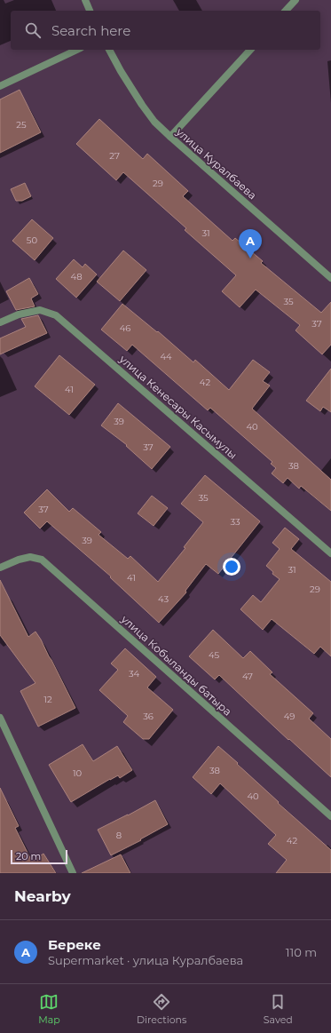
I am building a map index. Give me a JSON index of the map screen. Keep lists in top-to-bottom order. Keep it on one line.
{"streets":{"street":["улица Куралбаева","улица Кенесары Касымулы","улица Кобыланды батыра"]},"house_numbers":["25","27","29","31","50","48","35","37","46","44","42","41","39","40","37","38","35","37","33","39","31","41","29","43","45","34","47","12","36","49","38","10","40","8","42"],"scale_bar":"20 m","page":{"search":"Search here","pins":"A","scale":"20 m","heading":"Nearby","list":[{"mark":"A","name":"Береке","note":"Supermarket · улица Куралбаева","value":"110 m"}],"nav":["Map","Directions","Saved"]}}
